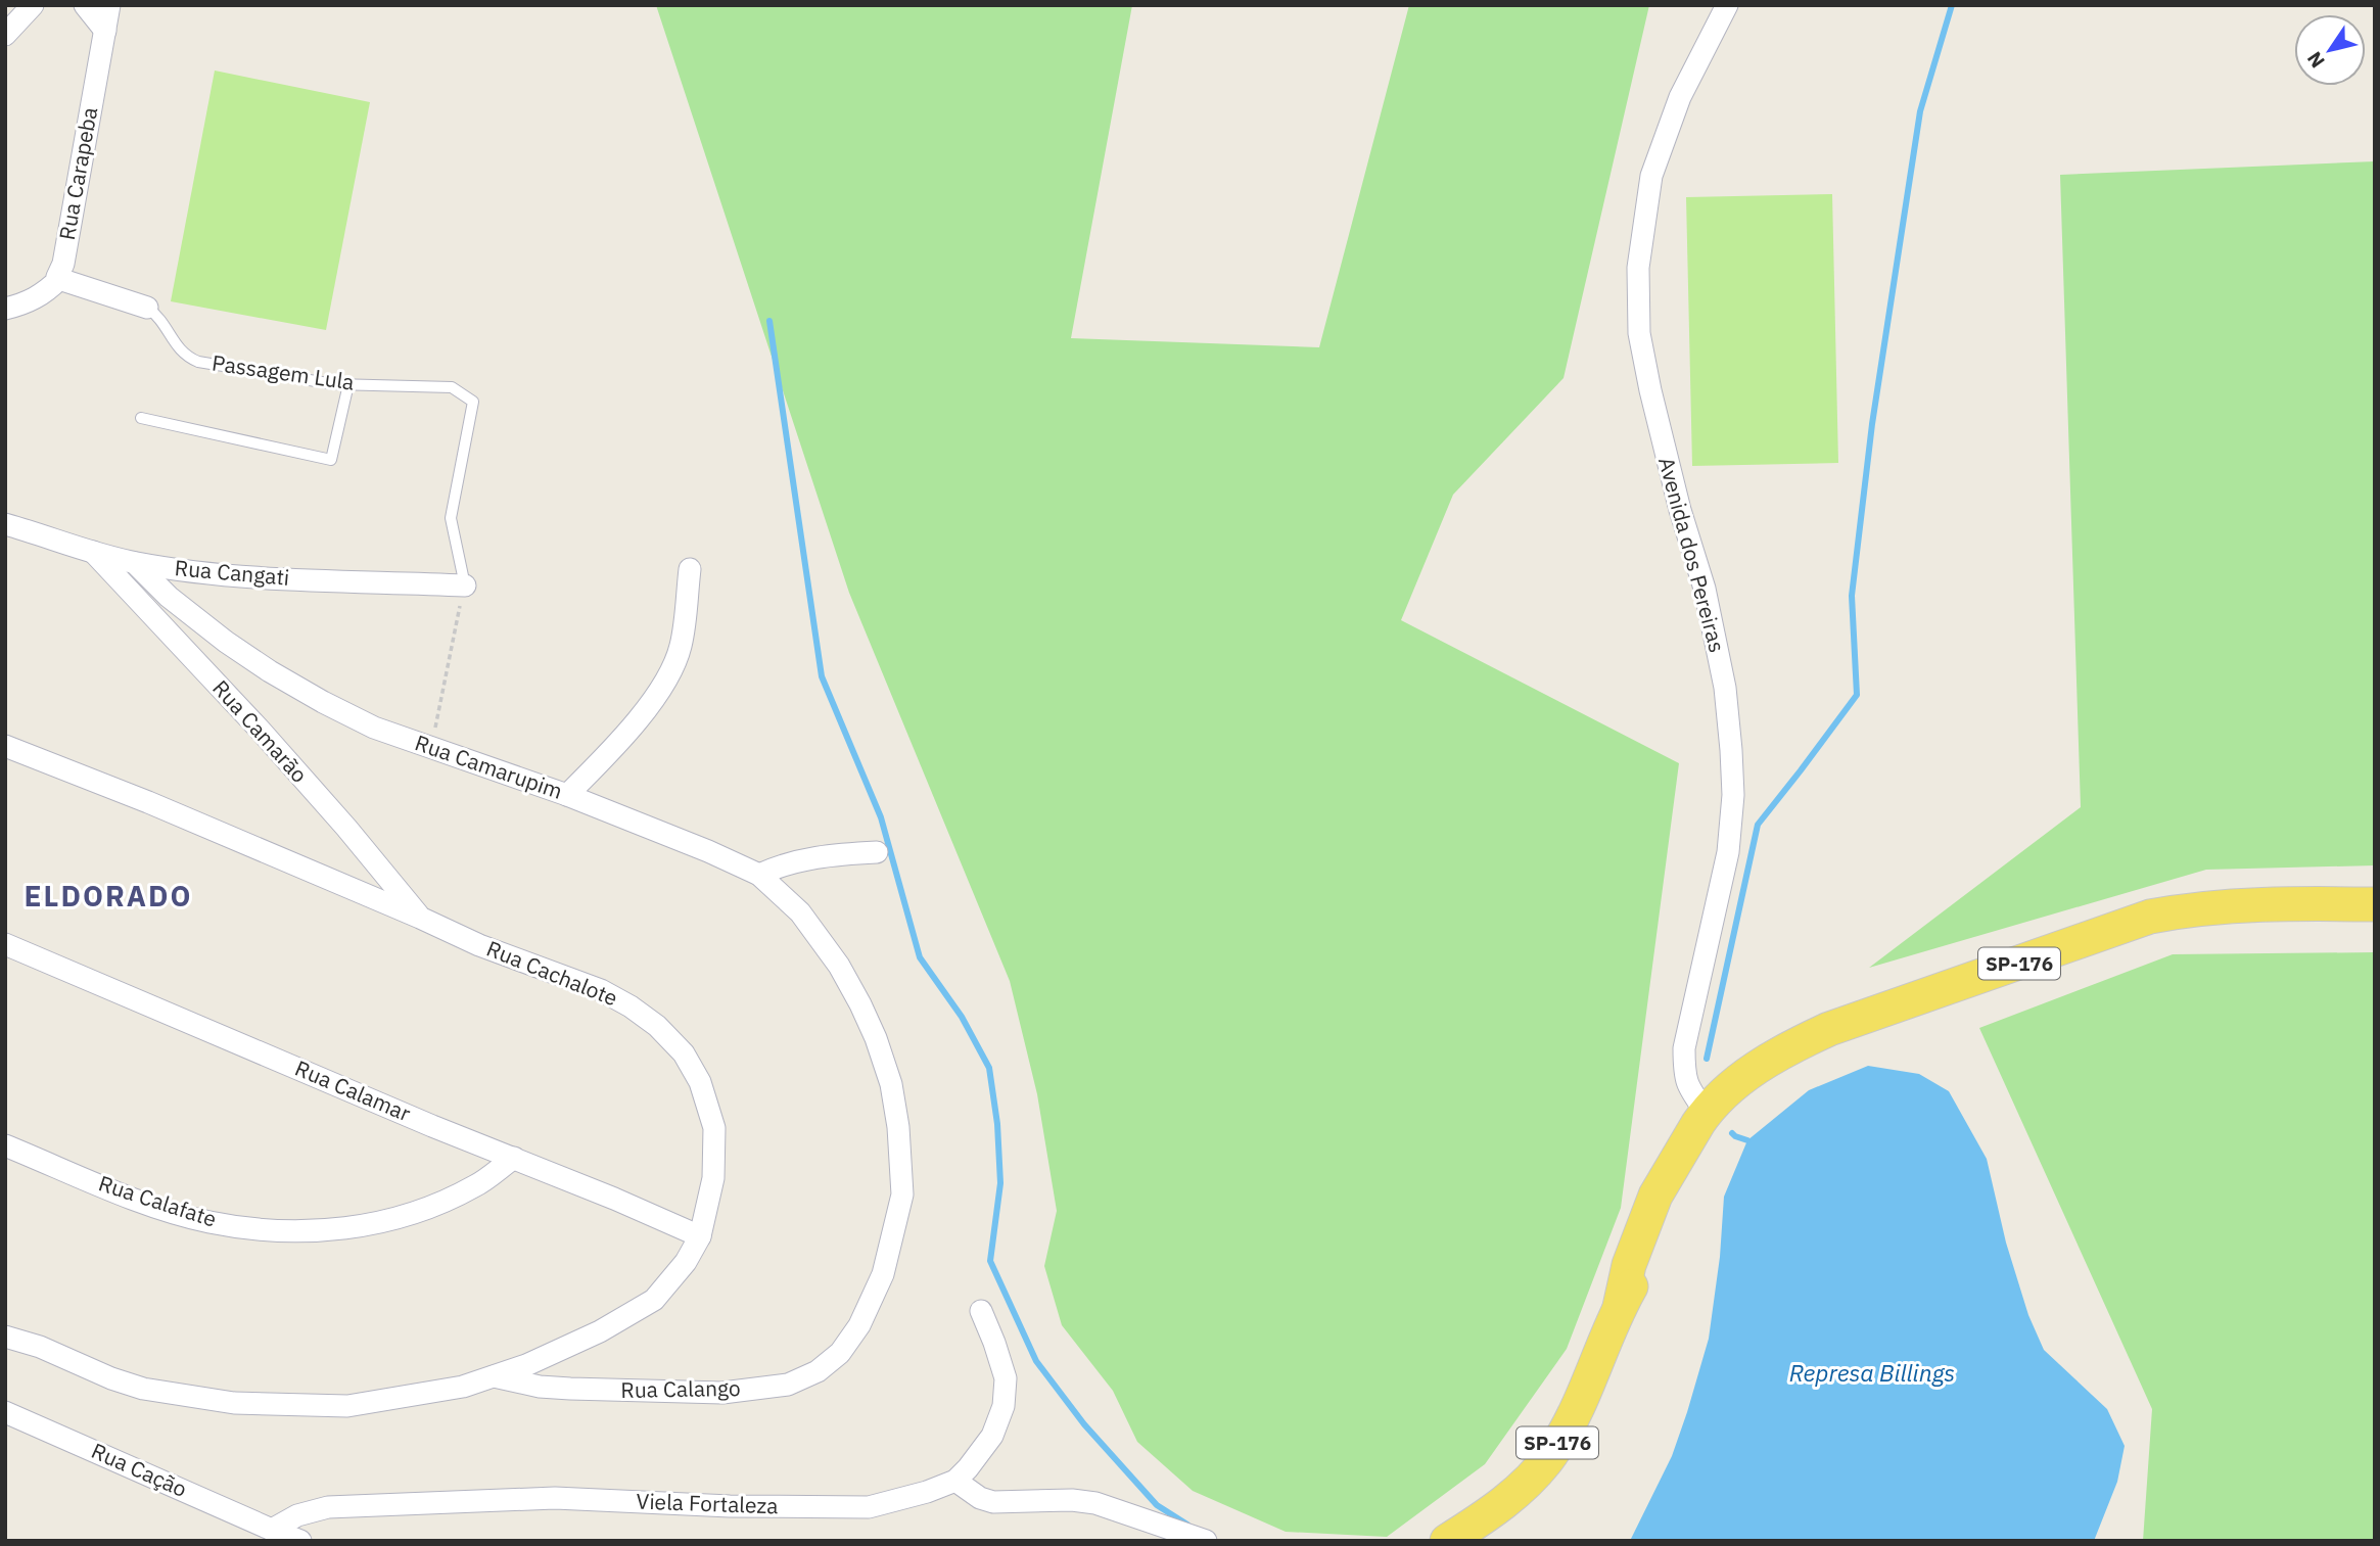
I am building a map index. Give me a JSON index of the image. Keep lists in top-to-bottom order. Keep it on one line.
{"streets":{"main road":["SP-176"],"street":["Rua Carapeba","Passagem Lula","Avenida dos Pereiras","Rua Cangati","Rua Camarão","Rua Camarupim","Rua Cachalote","Rua Calamar","Rua Calafate","Rua Calango","Rua Cação","Viela Fortaleza"]},"crossings":[["Rua Carapeba","Passagem Lula"],["Passagem Lula","Rua Cangati"],["Avenida dos Pereiras","SP-176"],["Rua Cangati","Rua Camarão"],["Rua Cangati","Rua Camarupim"],["Rua Camarão","Rua Cachalote"],["Rua Camarupim","Rua Calango"],["Rua Cachalote","Rua Calamar"],["Rua Cachalote","Rua Calango"],["Rua Calamar","Rua Calafate"],["Rua Cação","Viela Fortaleza"]],"districts":["ELDORADO"],"water":["Represa Billings"],"north":"bottom left"}
